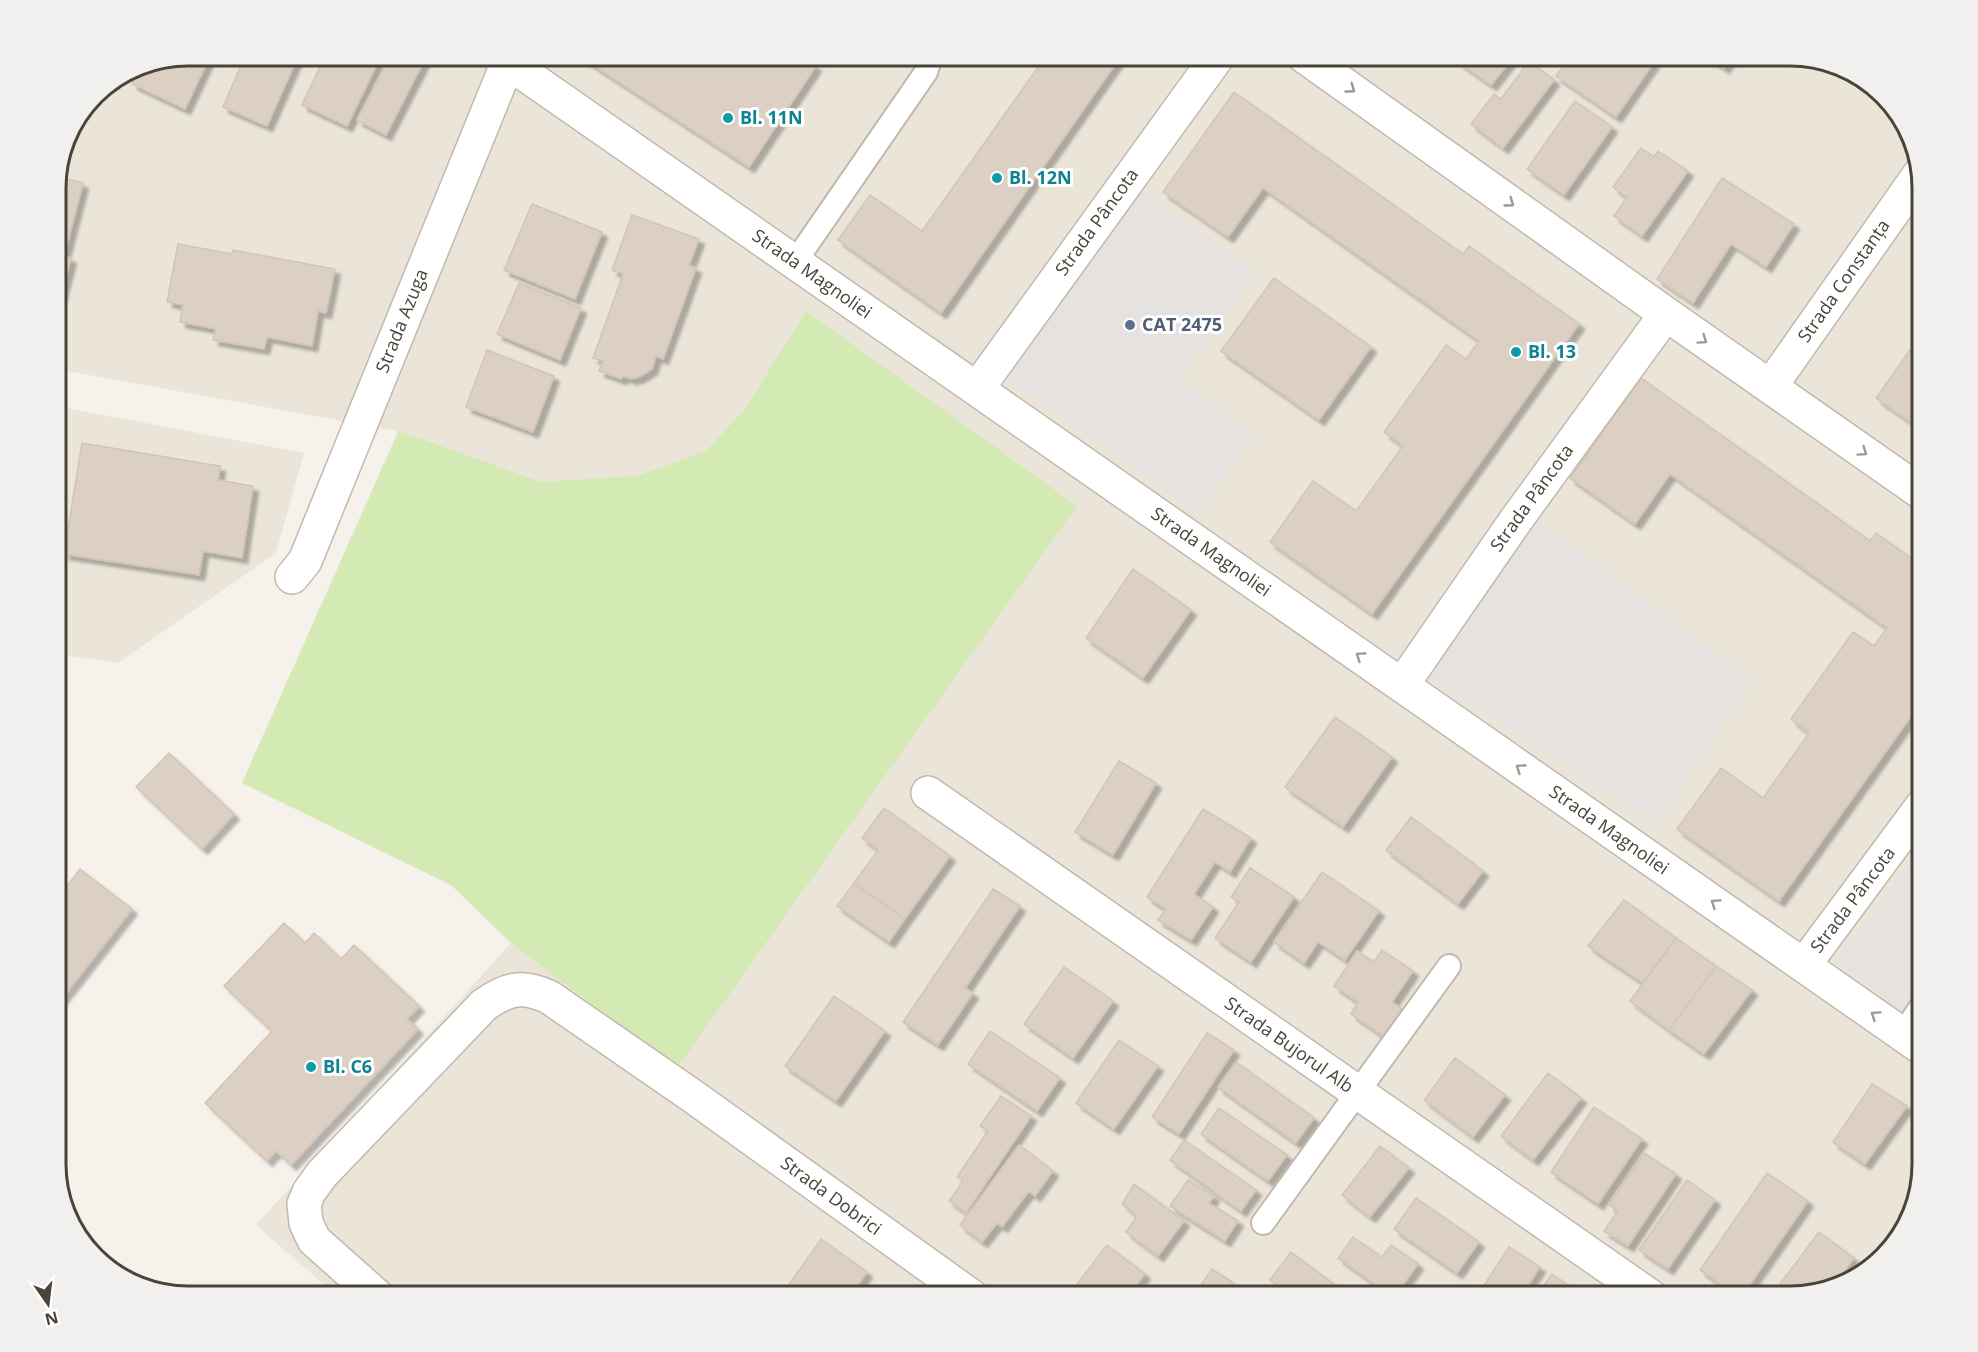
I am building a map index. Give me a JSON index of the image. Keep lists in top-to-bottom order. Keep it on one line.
{"streets":{"street":["Strada Pâncota","Strada Magnoliei","Strada Constanța","Strada Azuga","Strada Bujorul Alb","Strada Dobrici"]},"crossings":[["Strada Pâncota","Strada Magnoliei"]],"one_way":["Strada Magnoliei"],"places":["Bl. 11N","Bl. 12N","CAT 2475","Bl. 13","Bl. C6"],"north":"bottom"}
